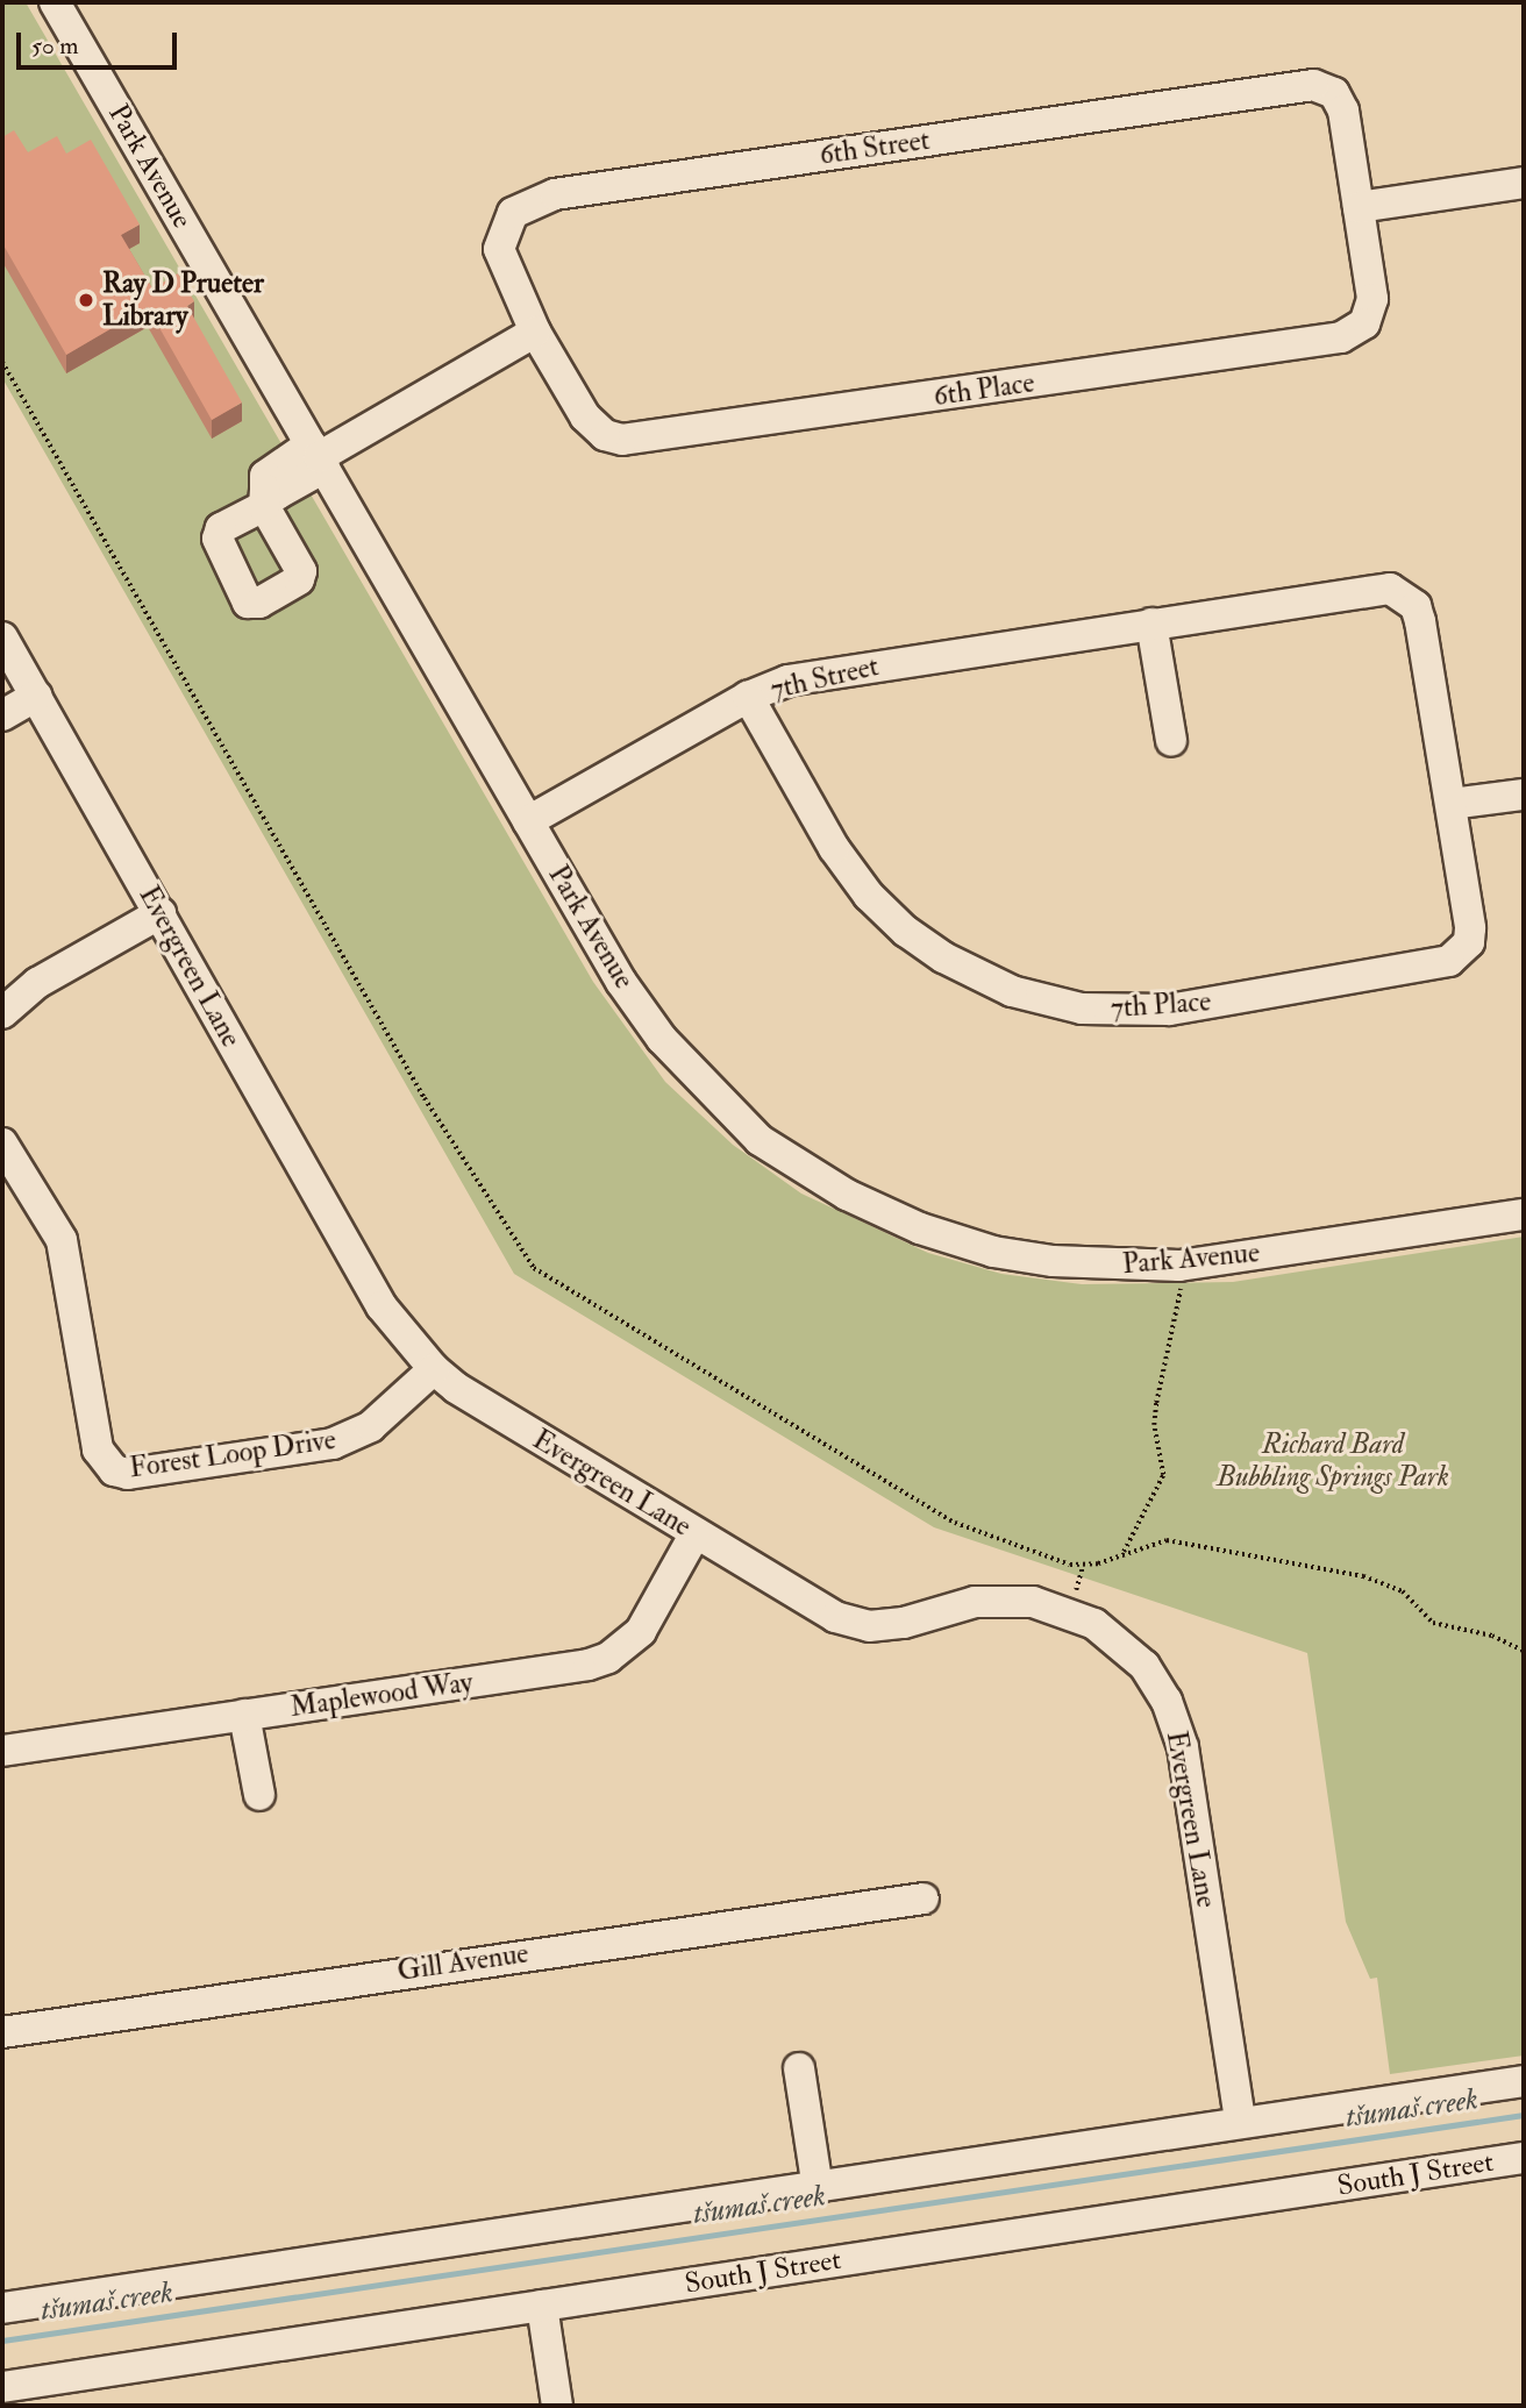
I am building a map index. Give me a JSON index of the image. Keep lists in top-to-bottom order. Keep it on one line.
{"streets":{"street":["6th Street","Park Avenue","6th Place","7th Street","Evergreen Lane","7th Place","Forest Loop Drive","Maplewood Way","Gill Avenue","South J Street"]},"crossings":[["6th Street","6th Place"],["Park Avenue","7th Street"],["7th Street","7th Place"],["Evergreen Lane","Forest Loop Drive"],["Evergreen Lane","Maplewood Way"]],"water":["tšumaš creek"],"parks":["Richard Bard Bubbling Springs Park"],"places":["Ray D Prueter Library"],"scale_bar":"50 m"}
